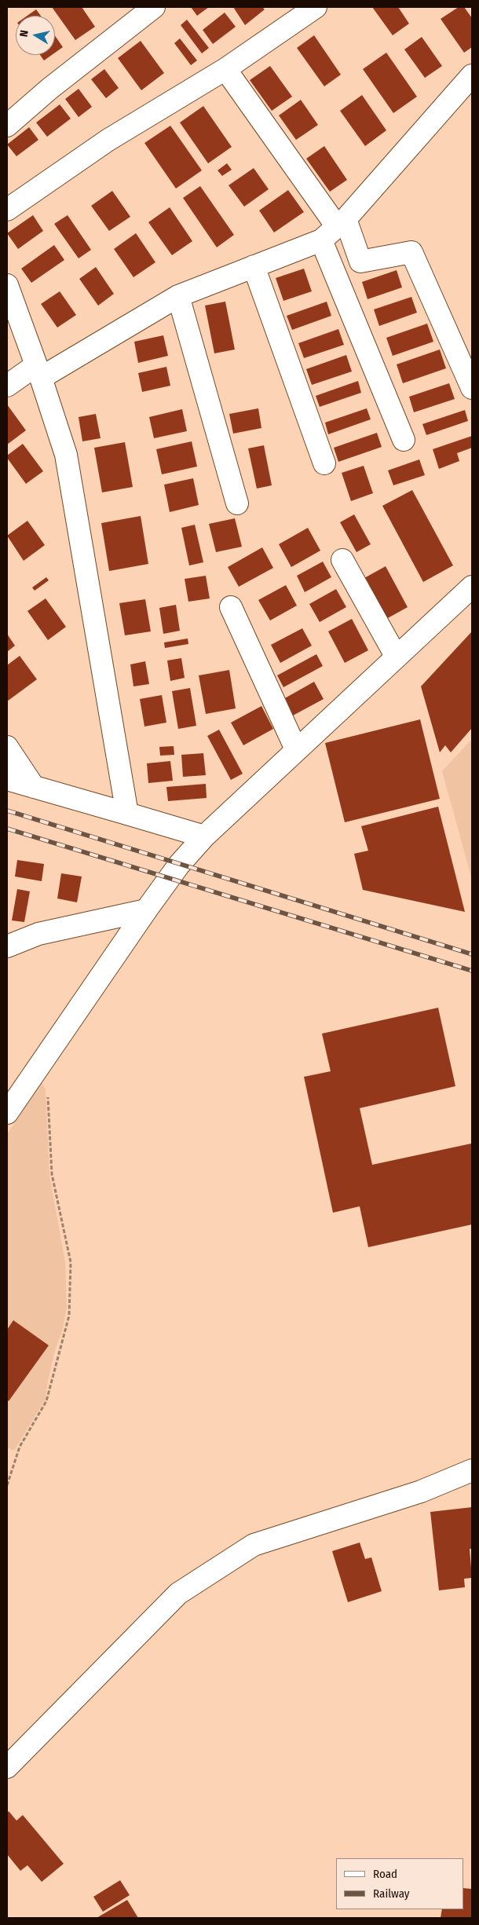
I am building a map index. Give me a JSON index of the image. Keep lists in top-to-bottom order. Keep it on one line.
{"legend":["Road","Railway"],"north":"left"}
